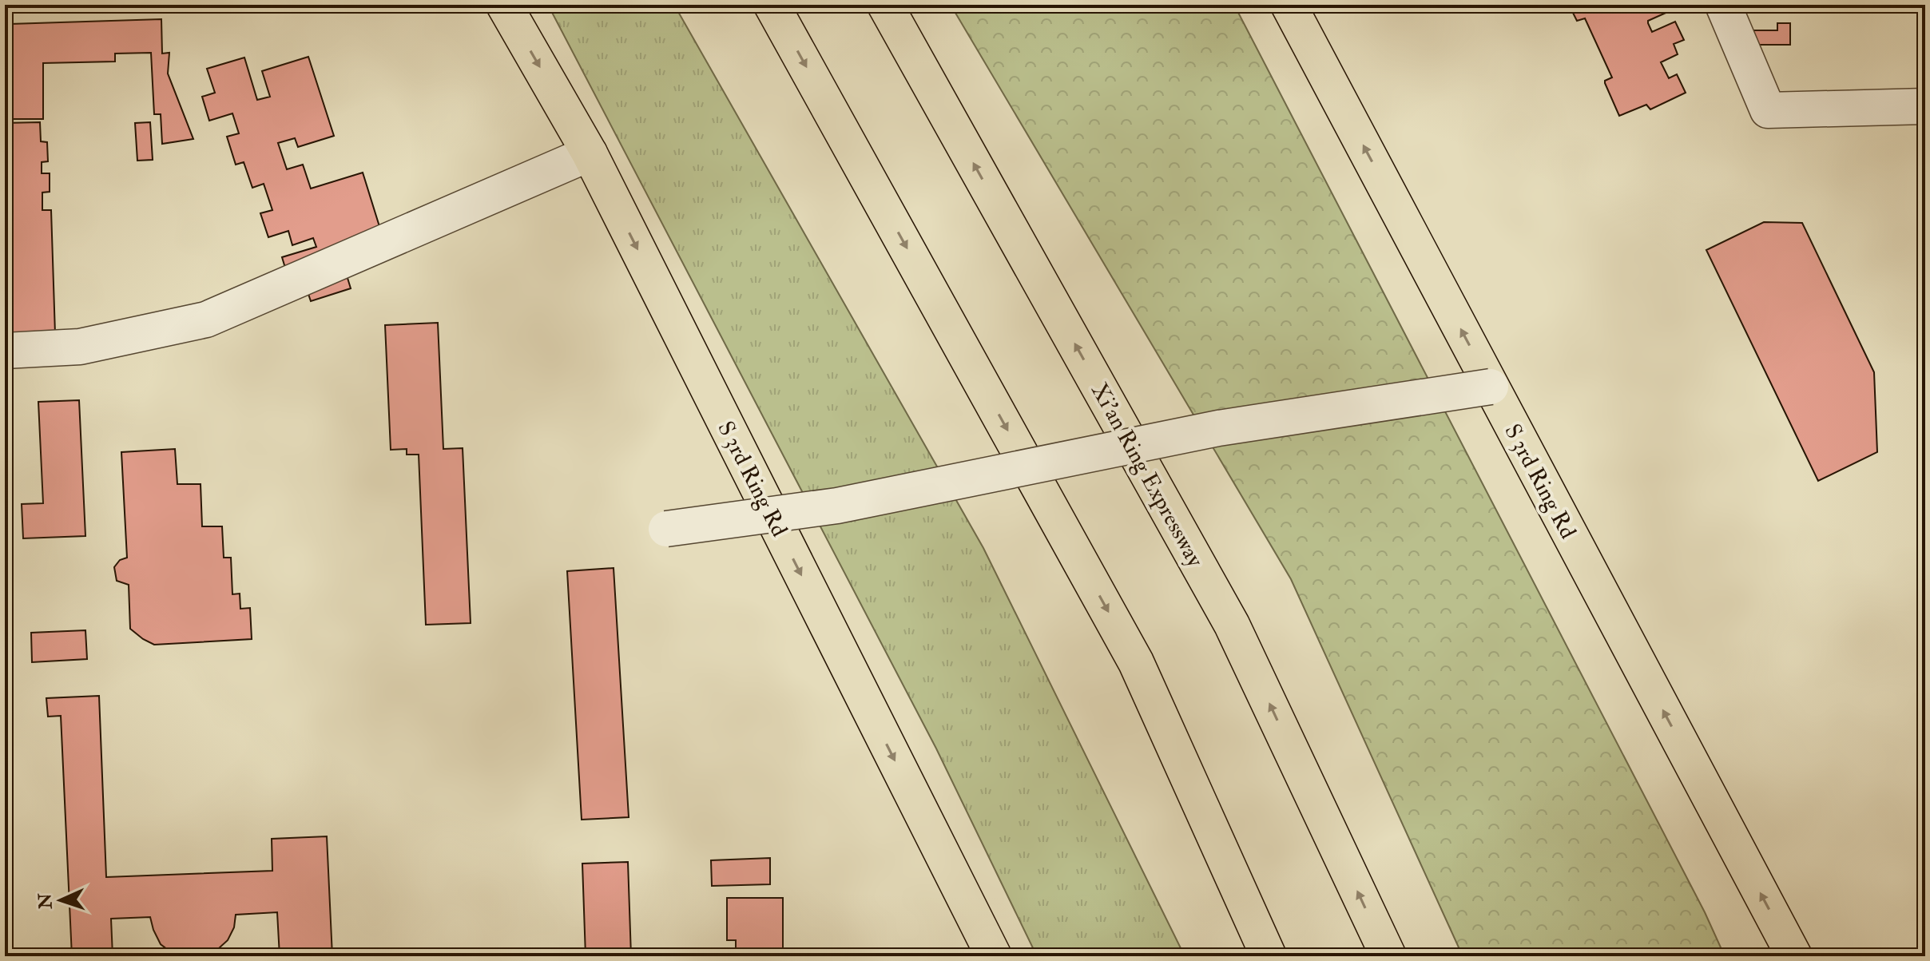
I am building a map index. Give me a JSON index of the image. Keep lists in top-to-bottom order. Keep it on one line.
{"streets":{"highway":["Xi'an Ring Expressway","S 3rd Ring Rd"]},"north":"left"}
